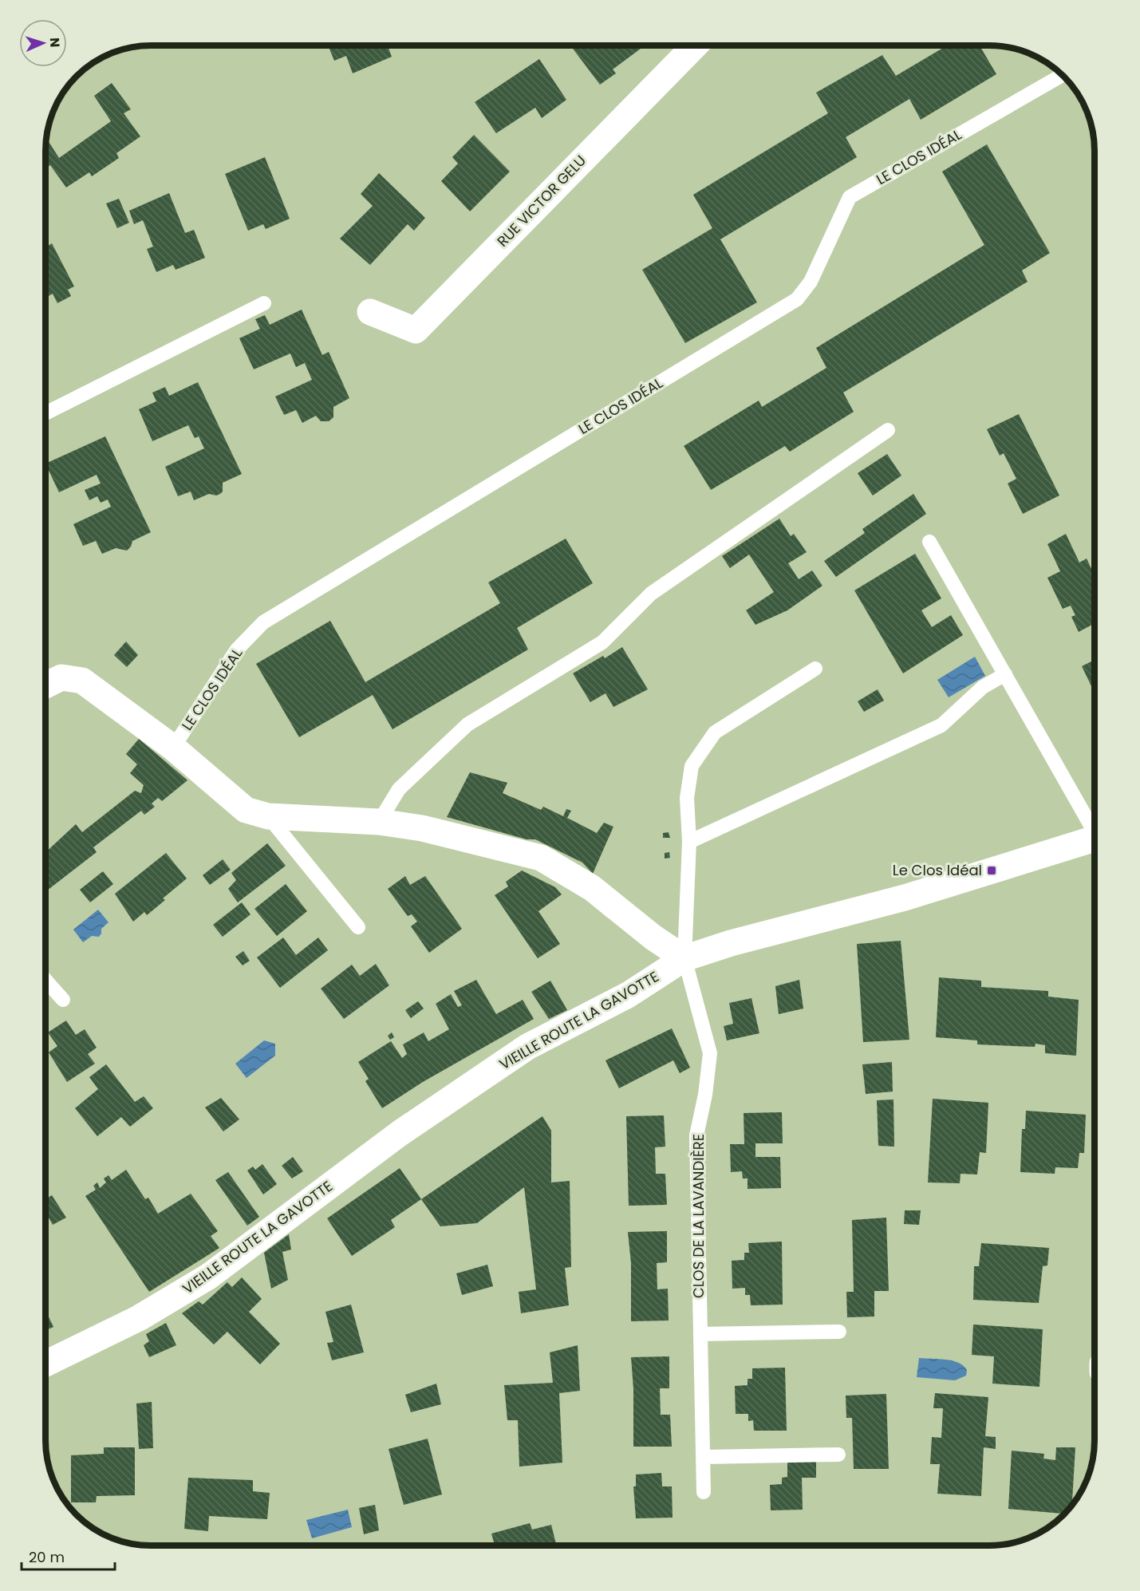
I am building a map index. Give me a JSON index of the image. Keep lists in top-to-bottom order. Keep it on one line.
{"streets":{"street":["RUE VICTOR GELU","VIEILLE ROUTE LA GAVOTTE"],"lane":["LE CLOS IDÉAL","CLOS DE LA LAVANDIÈRE"]},"crossings":[["VIEILLE ROUTE LA GAVOTTE","CLOS DE LA LAVANDIÈRE"]],"places":{"transit":["Le Clos Idéal"]},"scale_bar":"20 m","north":"right"}
